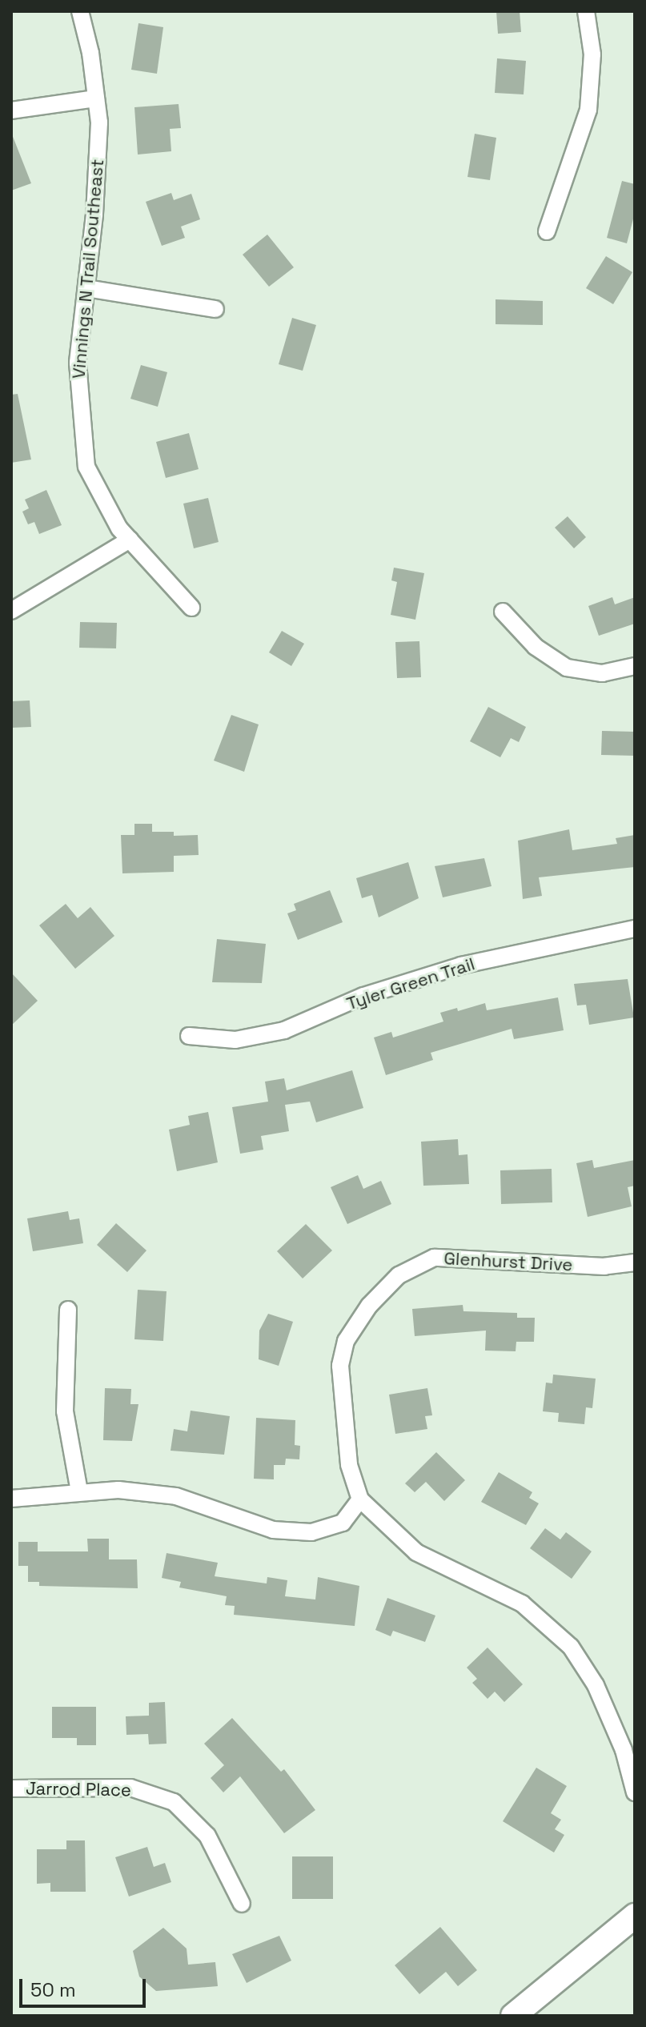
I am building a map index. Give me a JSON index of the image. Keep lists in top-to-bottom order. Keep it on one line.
{"streets":{"street":["Vinnings N Trail Southeast","Tyler Green Trail","Glenhurst Drive","Jarrod Place"]},"scale_bar":"50 m"}
